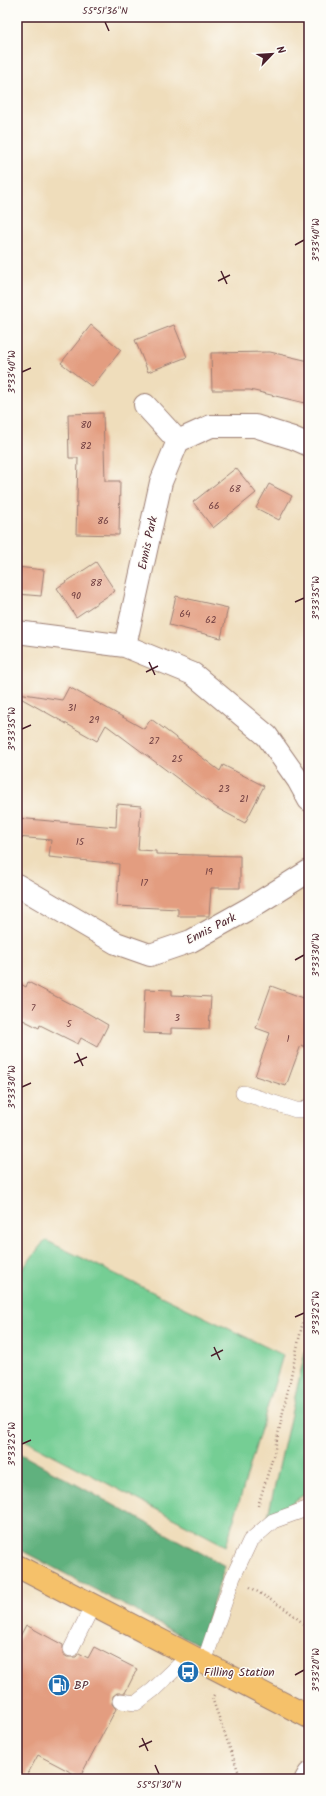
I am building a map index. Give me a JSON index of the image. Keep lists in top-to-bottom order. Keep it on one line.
{"streets":{"street":["Ennis Park"]},"places":{"bus stop":["Filling Station"],"fuel station":["BP"]},"house_numbers":["80","82","68","66","86","88","90","64","62","31","29","27","25","23","21","15","19","17","7","3","5","1"],"north":"top right","coordinates":["55°51'36\"N","3°33'40\"W","3°33'35\"W","3°33'30\"W","3°33'25\"W","3°33'20\"W","55°51'30\"N"]}
